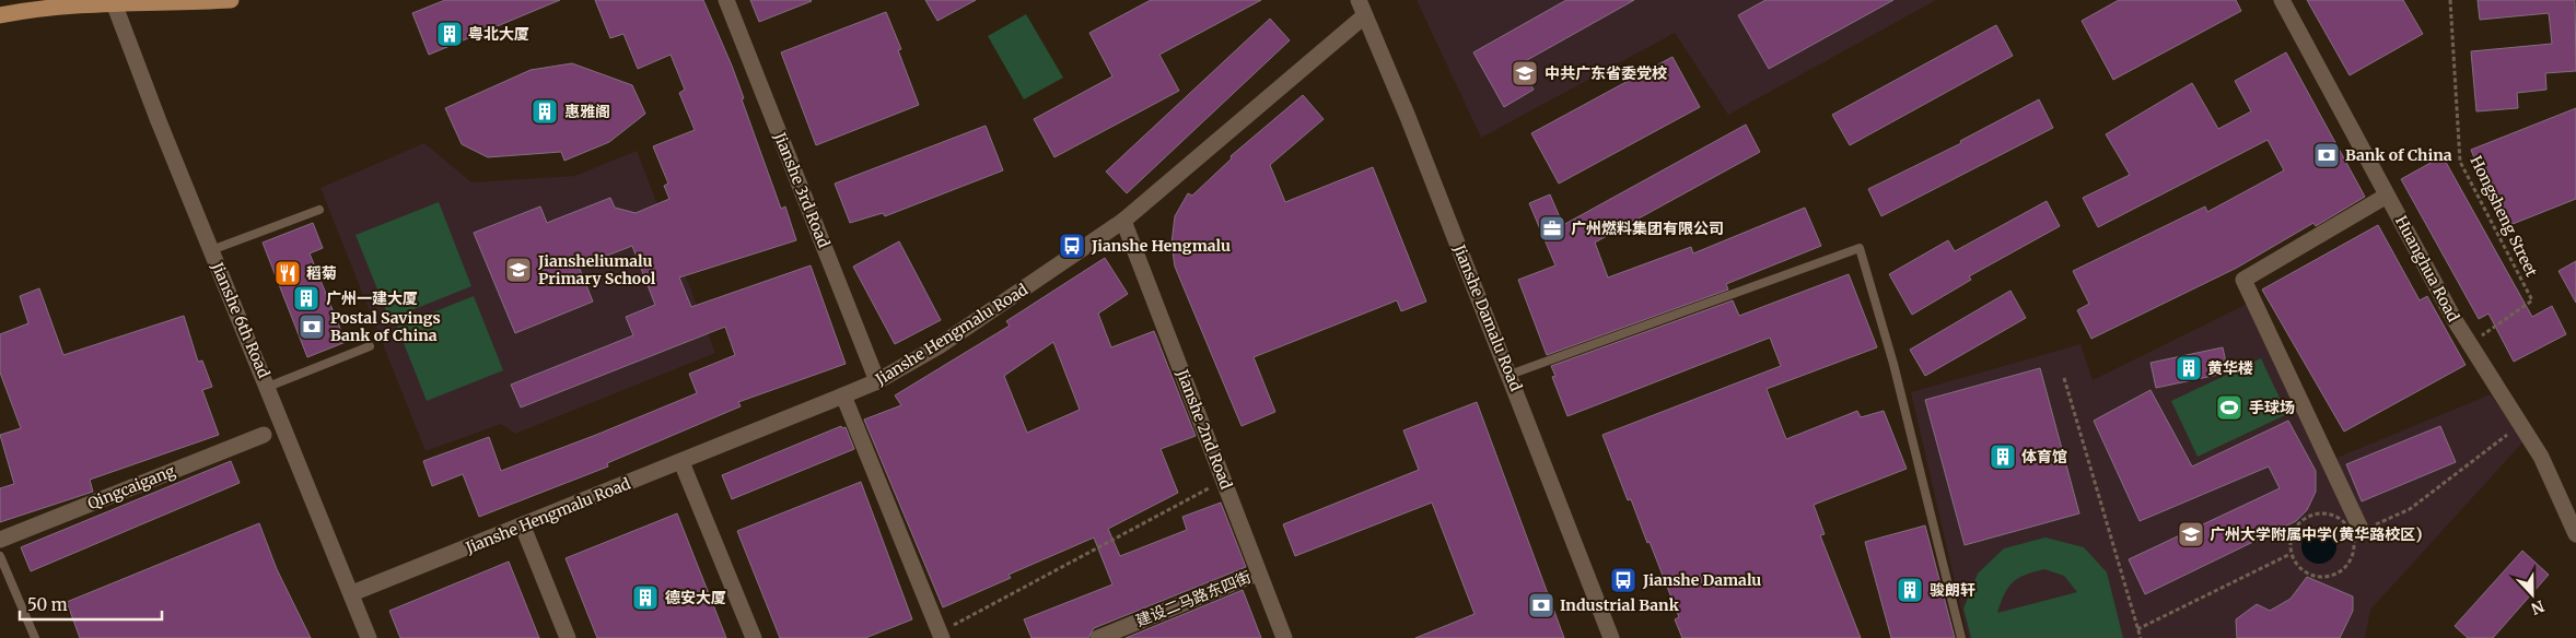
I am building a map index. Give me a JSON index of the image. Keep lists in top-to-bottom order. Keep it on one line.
{"streets":{"street":["Jianshe 3rd Road","Huanghua Road","Jianshe Damalu Road","Jianshe 6th Road","Jianshe Hengmalu Road","Jianshe 2nd Road","Qingcaigang","建设二马路东四街"],"path":["Hongsheng Street"]},"crossings":[["Jianshe 3rd Road","Jianshe Hengmalu Road"],["Hongsheng Street","Huanghua Road"],["Jianshe Damalu Road","Jianshe Hengmalu Road"],["Jianshe 6th Road","Jianshe Hengmalu Road"],["Jianshe Hengmalu Road","Jianshe 2nd Road"],["Jianshe 2nd Road","建设二马路东四街"]],"places":{"building":["粤北大厦","惠雅阁","广州一建大厦","黄华楼","体育馆","骏朗轩","德安大厦"],"school or university":["中共广东省委党校","Jiansheliumalu Primary School","广州大学附属中学(黄华路校区)"],"bank":["Bank of China","Postal Savings Bank of China","Industrial Bank"],"office":["广州燃料集团有限公司"],"bus stop":["Jianshe Hengmalu","Jianshe Damalu"],"restaurant":["稻菊"],"sports":["手球场"]},"scale_bar":"50 m","north":"bottom"}
